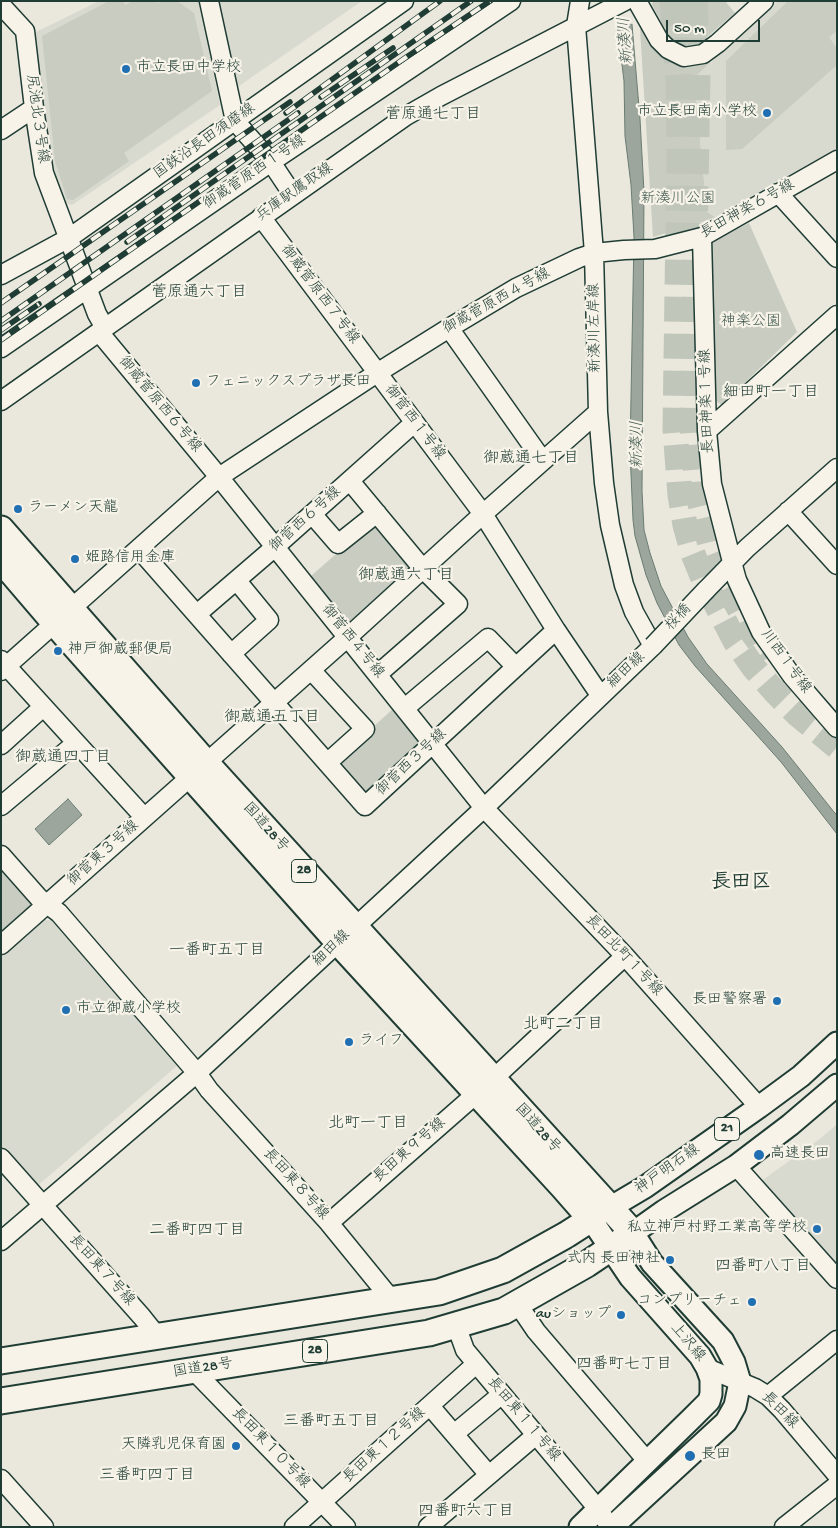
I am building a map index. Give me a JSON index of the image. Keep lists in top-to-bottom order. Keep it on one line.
{"streets":{"highway":["国道28号","28"],"main road":["21","神戸明石線","上沢線"],"street":["尻池北３号線","国鉄沿長田須磨線","御蔵菅原西１号線","兵庫駅鷹取線","長田神楽６号線","御蔵菅原西７号線","御蔵菅原西４号線","新湊川左岸線","長田神楽１号線","御蔵菅原西６号線","御菅西１号線","御菅西６号線","桜橋","御菅西４号線","川西１号線","細田線","御菅西３号線","御菅東３号線","長田北町１号線","長田東９号線","長田東８号線","長田東７号線","長田線","長田東１１号線","長田東１２号線","長田東１０号線"]},"crossings":[["尻池北３号線","国鉄沿長田須磨線"],["尻池北３号線","御蔵菅原西１号線"],["尻池北３号線","御蔵菅原西６号線"],["御蔵菅原西１号線","御蔵菅原西６号線"],["兵庫駅鷹取線","御蔵菅原西７号線"],["兵庫駅鷹取線","新湊川左岸線"],["兵庫駅鷹取線","御蔵菅原西６号線"],["長田神楽６号線","御蔵菅原西４号線"],["長田神楽６号線","長田神楽１号線"],["御蔵菅原西７号線","御蔵菅原西４号線"],["御蔵菅原西７号線","御菅西１号線"],["御蔵菅原西４号線","新湊川左岸線"],["御蔵菅原西４号線","御菅西１号線"],["新湊川左岸線","桜橋"],["新湊川左岸線","細田線"],["新湊川左岸線","御菅東３号線"],["長田神楽１号線","桜橋"],["長田神楽１号線","川西１号線"],["御蔵菅原西６号線","御菅西１号線"],["御蔵菅原西６号線","御菅西４号線"],["御菅西１号線","御菅西６号線"],["御菅西１号線","御菅西４号線"],["御菅西１号線","細田線"],["御菅西１号線","御菅西３号線"],["御菅西１号線","国道28号"],["御菅西１号線","御菅東３号線"],["御菅西６号線","御菅西４号線"],["御菅西６号線","御菅西３号線"],["桜橋","川西１号線"],["桜橋","細田線"],["御菅西４号線","細田線"],["御菅西４号線","御菅西３号線"],["御菅西４号線","御菅東３号線"],["御菅西４号線","長田北町１号線"],["細田線","国道28号"],["細田線","長田北町１号線"],["細田線","長田東８号線"],["細田線","長田東７号線"],["御菅西３号線","御菅東３号線"],["国道28号","御菅東３号線"],["国道28号","長田東９号線"],["国道28号","神戸明石線"],["国道28号","上沢線"],["国道28号","長田東１１号線"],["国道28号","長田東１０号線"],["御菅東３号線","長田東８号線"],["長田北町１号線","長田東９号線"],["長田北町１号線","神戸明石線"],["長田東９号線","長田東８号線"],["神戸明石線","上沢線"],["上沢線","長田線"],["上沢線","長田東１１号線"],["長田東１１号線","長田東１２号線"],["長田東１２号線","長田東１０号線"]],"districts":["菅原通七丁目","菅原通六丁目","細田町一丁目","御蔵通七丁目","御蔵通六丁目","御蔵通五丁目","御蔵通四丁目","長田区","一番町五丁目","北町二丁目","北町一丁目","二番町四丁目","四番町八丁目","四番町七丁目","三番町五丁目","三番町四丁目","四番町六丁目"],"water":["新湊川"],"parks":["新湊川公園","神楽公園"],"places":["市立長田中学校","市立長田南小学校","フェニックスプラザ長田","ラーメン天龍","姫路信用金庫","神戸御蔵郵便局","長田警察署","市立御蔵小学校","ライフ","高速長田","私立神戸村野工業高等学校","式内 長田神社","コンプリーチェ","auショップ","天隣乳児保育園","長田"],"scale_bar":"50 m"}
